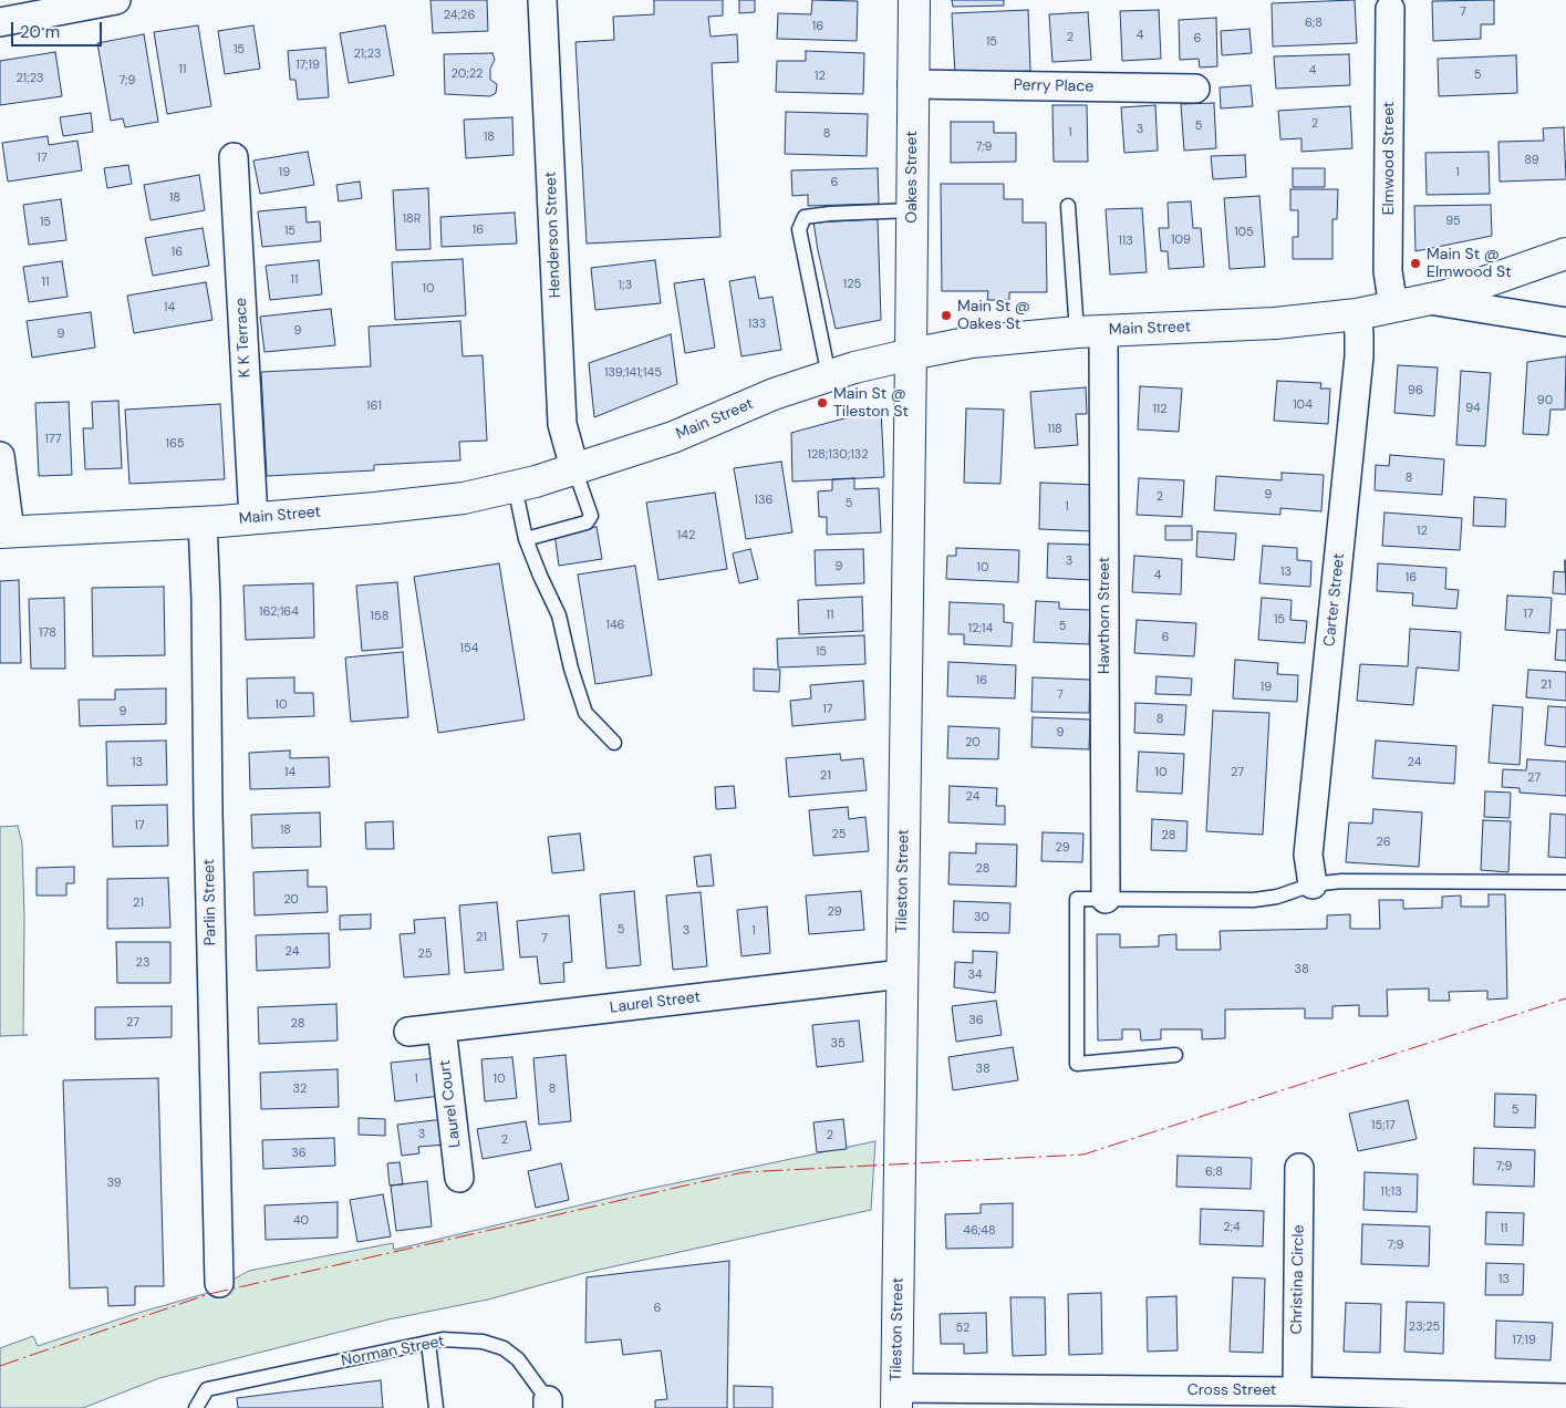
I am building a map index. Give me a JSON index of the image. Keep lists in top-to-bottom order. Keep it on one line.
{"streets":{"main road":["Oakes Street","Main Street","Tileston Street"],"street":["Perry Place","Elmwood Street","Henderson Street","K K Terrace","Carter Street","Hawthorn Street","Parlin Street","Laurel Street","Laurel Court","Christina Circle","Cross Street"],"lane":["Norman Street"]},"crossings":[["Perry Place","Oakes Street"],["Elmwood Street","Main Street"],["Oakes Street","Main Street"],["Oakes Street","Tileston Street"],["Henderson Street","Main Street"],["Main Street","K K Terrace"],["Main Street","Carter Street"],["Main Street","Hawthorn Street"],["Main Street","Tileston Street"],["Main Street","Parlin Street"],["Tileston Street","Laurel Street"],["Tileston Street","Cross Street"],["Laurel Street","Laurel Court"],["Christina Circle","Cross Street"]],"places":["Main St @ Elmwood St","Main St @ Oakes St","Main St @ Tileston St"],"house_numbers":["7","24;26","6;8","16","4","2","6","15","15","21;23","17;19","11","4","20;22","5","12","21;23","7;9","2","5","3","1","8","18","7;9","17","89","19","1","6","18","18R","95","15","16","15","105","109","113","16","11","11","125","1;3","10","14","133","9","9","139;141;145","96","90","104","161","94","112","118","177","165","128;130;132","8","9","2","136","5","1","12","142","3","9","10","13","4","16","162;164","17","11","158","15","146","5","12;14","178","6","154","15","16","21","19","7","10","17","9","8","9","20","13","24","14","10","27","21","27","24","17","18","25","28","26","29","28","20","21","29","30","5","3","1","21","7","24","25","23","38","34","36","27","28","35","38","1","10","32","8","5","15;17","3","2","2","36","7;9","6;8","39","11;13","40","2;4","11","46;48","7;9","13","6","23;25","52","17;19"],"scale_bar":"20 m"}
